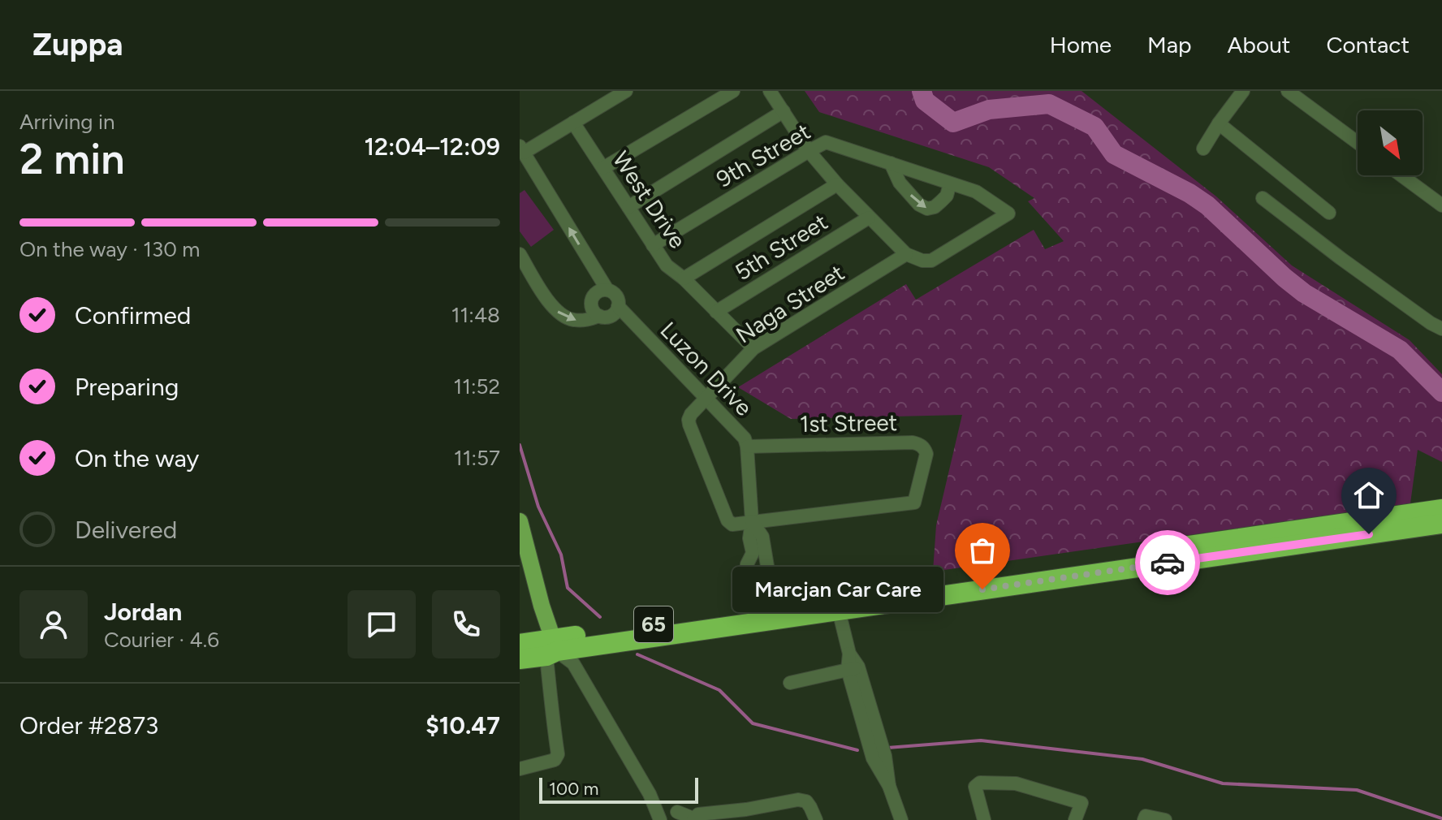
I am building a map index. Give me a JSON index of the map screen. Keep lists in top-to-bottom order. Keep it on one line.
{"streets":{"highway":["65"],"street":["9th Street","West Drive","5th Street","Naga Street","Luzon Drive","1st Street"]},"crossings":[["9th Street","West Drive"],["9th Street","Naga Street"],["West Drive","5th Street"],["West Drive","Naga Street"],["Naga Street","Luzon Drive"],["Naga Street","1st Street"],["Luzon Drive","1st Street"],["Luzon Drive","65"]],"places":["Marcjan Car Care"],"scale_bar":"100 m","north":"bottom right","page":{"header":"Zuppa","nav":["Home","Map","About","Contact"],"heading":["2 min","Arriving in","12:04–12:09"],"panel":["Jordan","Courier · 4.6","Order #2873","$10.47"],"bar":"On the way · 130 m","list":[["Confirmed","11:48"],["Preparing","11:52"],["On the way","11:57"],"Delivered"],"bubble":"Marcjan Car Care","scale":"100 m"}}
